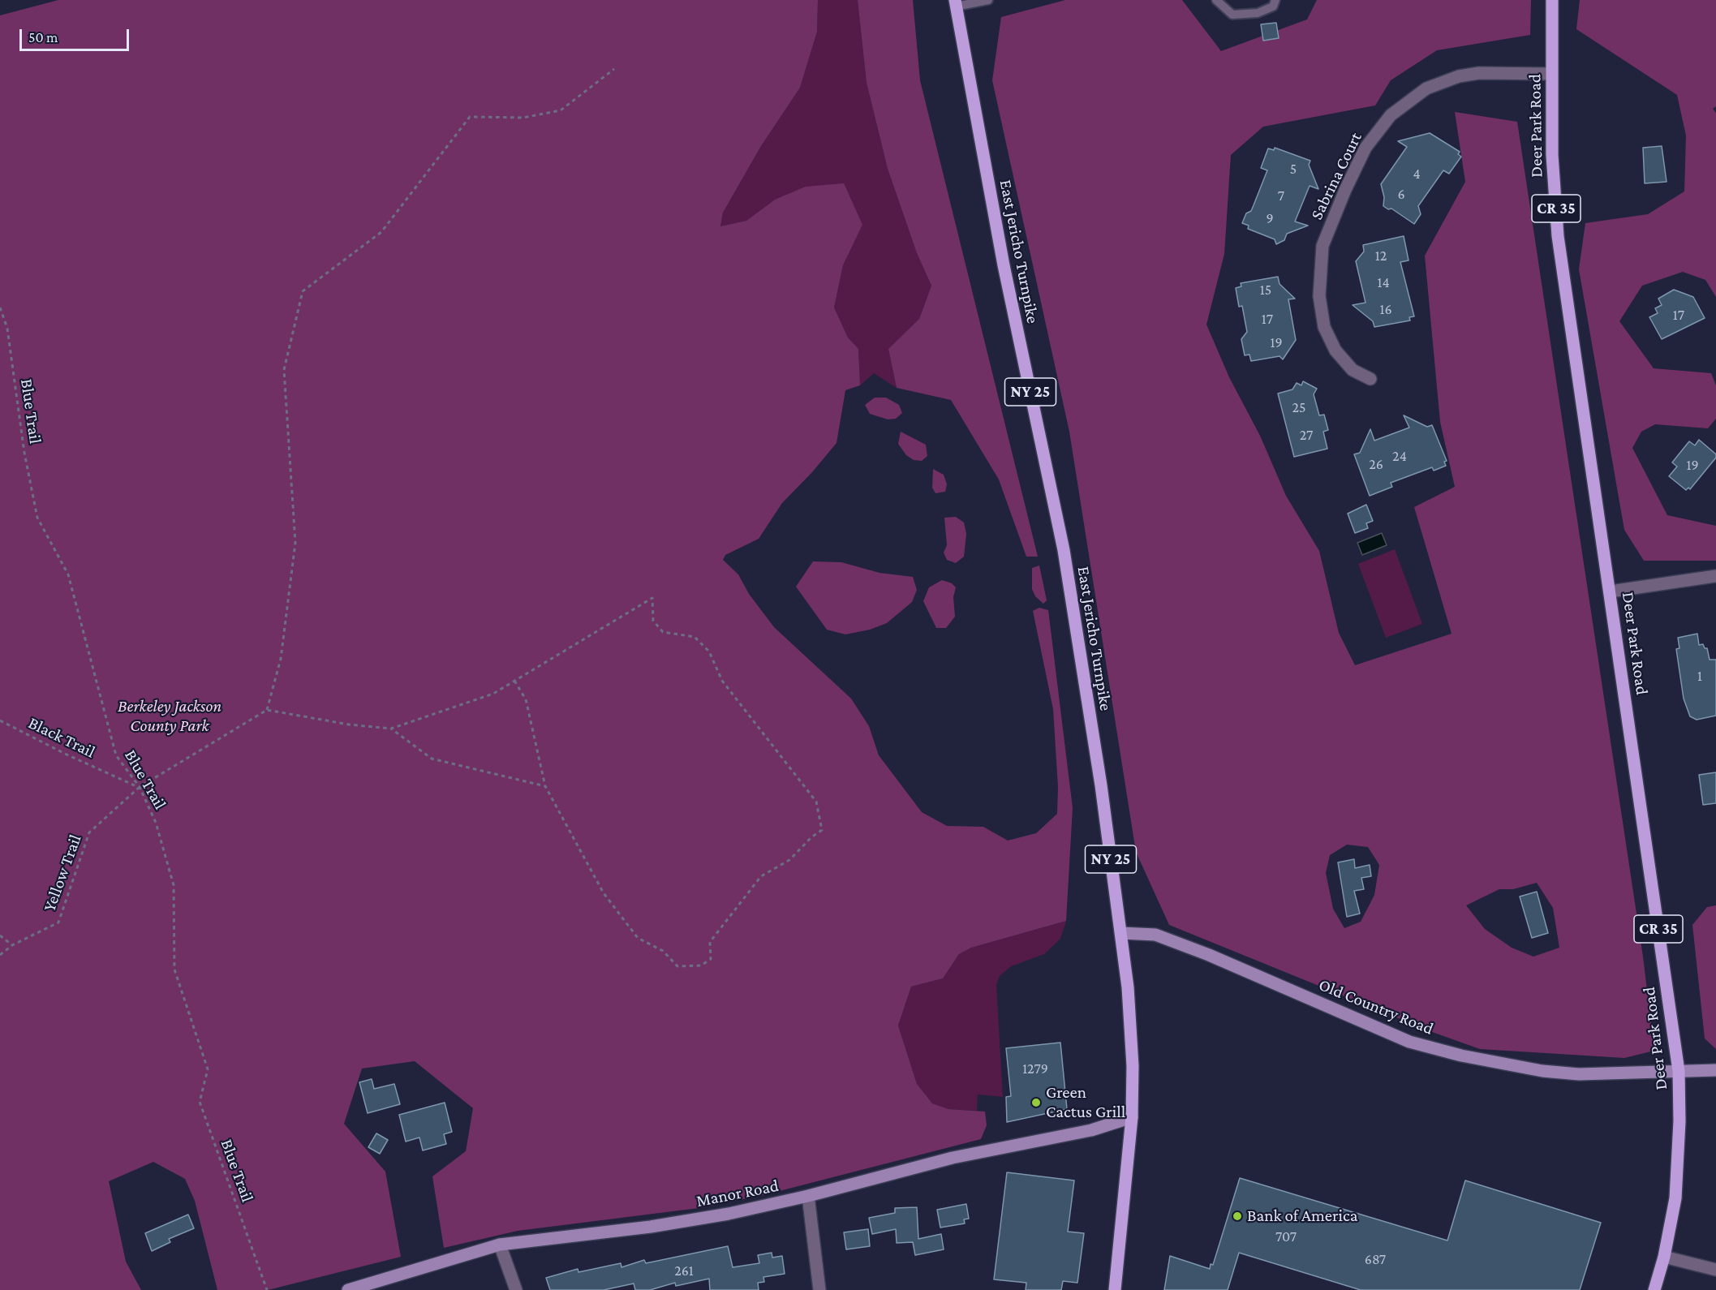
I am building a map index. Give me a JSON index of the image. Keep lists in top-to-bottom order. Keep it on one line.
{"streets":{"main road":["Deer Park Road","CR 35","East Jericho Turnpike","NY 25"],"street":["Sabrina Court","Old Country Road","Manor Road"],"path":["Blue Trail","Black Trail","Yellow Trail"]},"crossings":[["Deer Park Road","Sabrina Court"],["Deer Park Road","Old Country Road"],["East Jericho Turnpike","Old Country Road"],["East Jericho Turnpike","Manor Road"],["Blue Trail","Black Trail"],["Blue Trail","Yellow Trail"],["Black Trail","Yellow Trail"]],"parks":["Berkeley Jackson County Park"],"places":["Green Cactus Grill","Bank of America"],"house_numbers":["5","4","6","7","9","12","14","15","16","17","17","19","25","27","24","26","19","1","1279","707","687","261"],"scale_bar":"50 m"}
